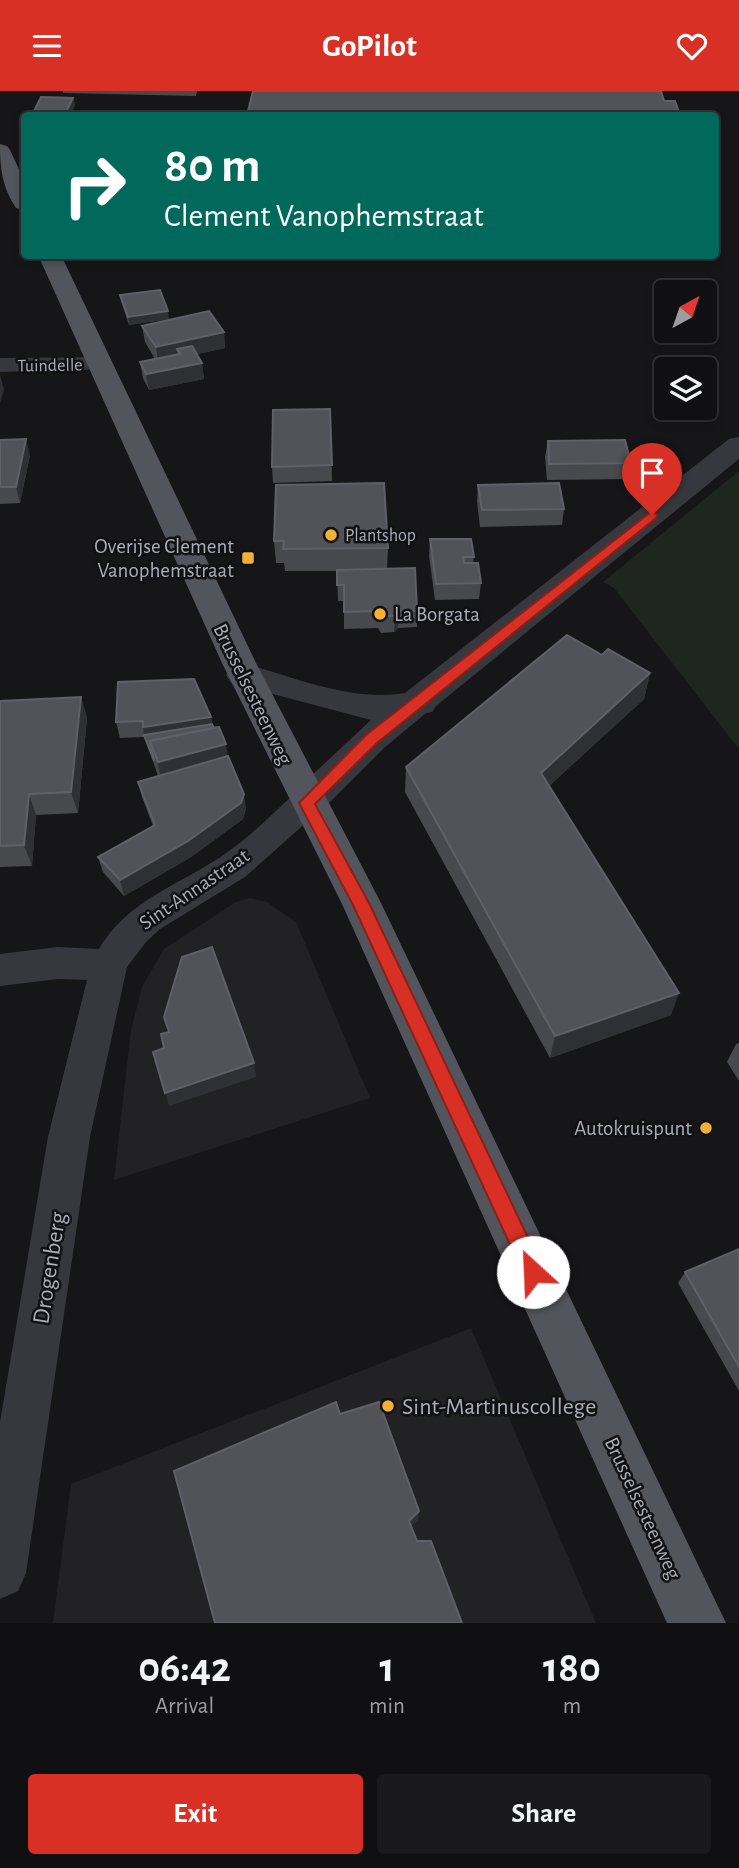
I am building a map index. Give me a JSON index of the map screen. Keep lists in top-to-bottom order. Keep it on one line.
{"streets":{"main road":["Brusselsesteenweg"],"street":["Tuindelle","Sint-Annastraat","Drogenberg"]},"crossings":[["Tuindelle","Brusselsesteenweg"],["Brusselsesteenweg","Sint-Annastraat"],["Sint-Annastraat","Drogenberg"]],"places":{"other":["Plantshop","La Borgata","Autokruispunt","Sint-Martinuscollege"],"transit":["Overijse Clement Vanophemstraat"]},"north":"top right","page":{"header":"GoPilot","turn":["80 m","Clement Vanophemstraat"],"eta":["06:42","Arrival","1","min","180","m"],"buttons":["Exit","Share"]}}
